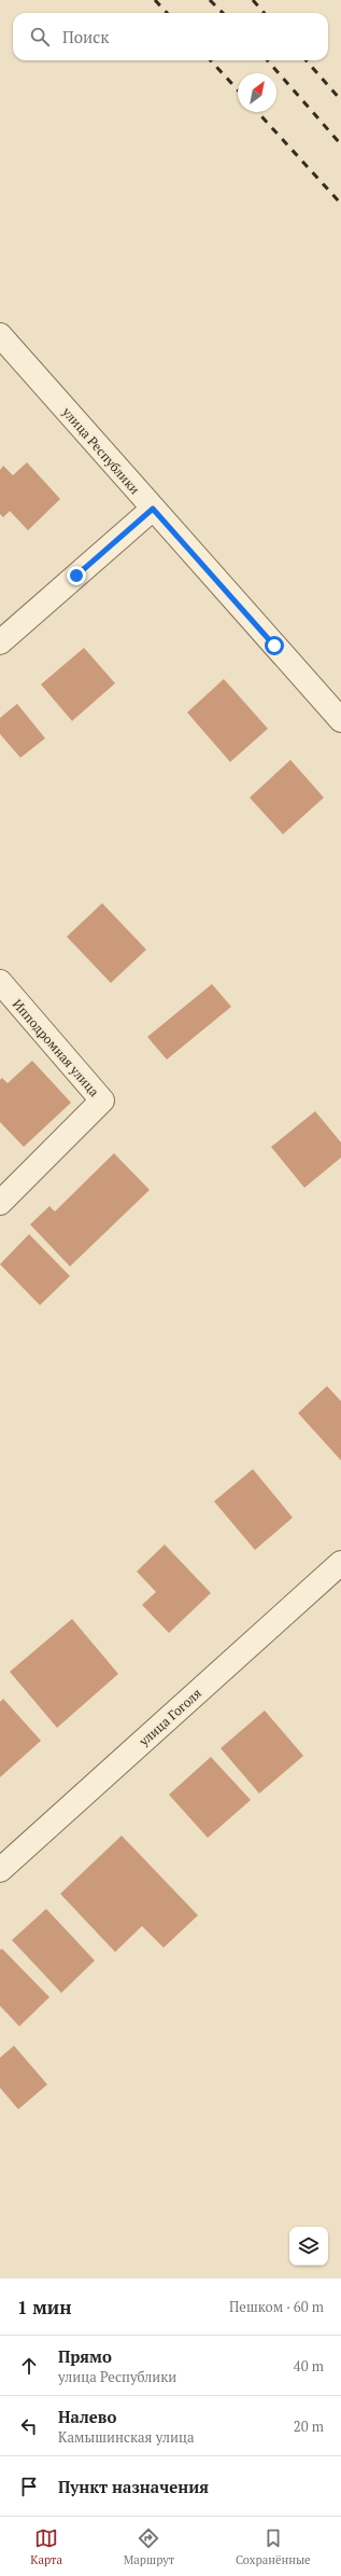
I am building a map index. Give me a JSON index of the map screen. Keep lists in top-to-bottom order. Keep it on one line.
{"streets":{"street":["улица Республики","Ипподромная улица","улица Гоголя"]},"north":"top right","page":{"search":"Поиск","heading":["1 мин","Пешком · 60 m"],"list":[["Прямо","улица Республики","40 m"],["Налево","Камышинская улица","20 m"],"Пункт назначения"],"nav":["Карта","Маршрут","Сохранённые"]}}
